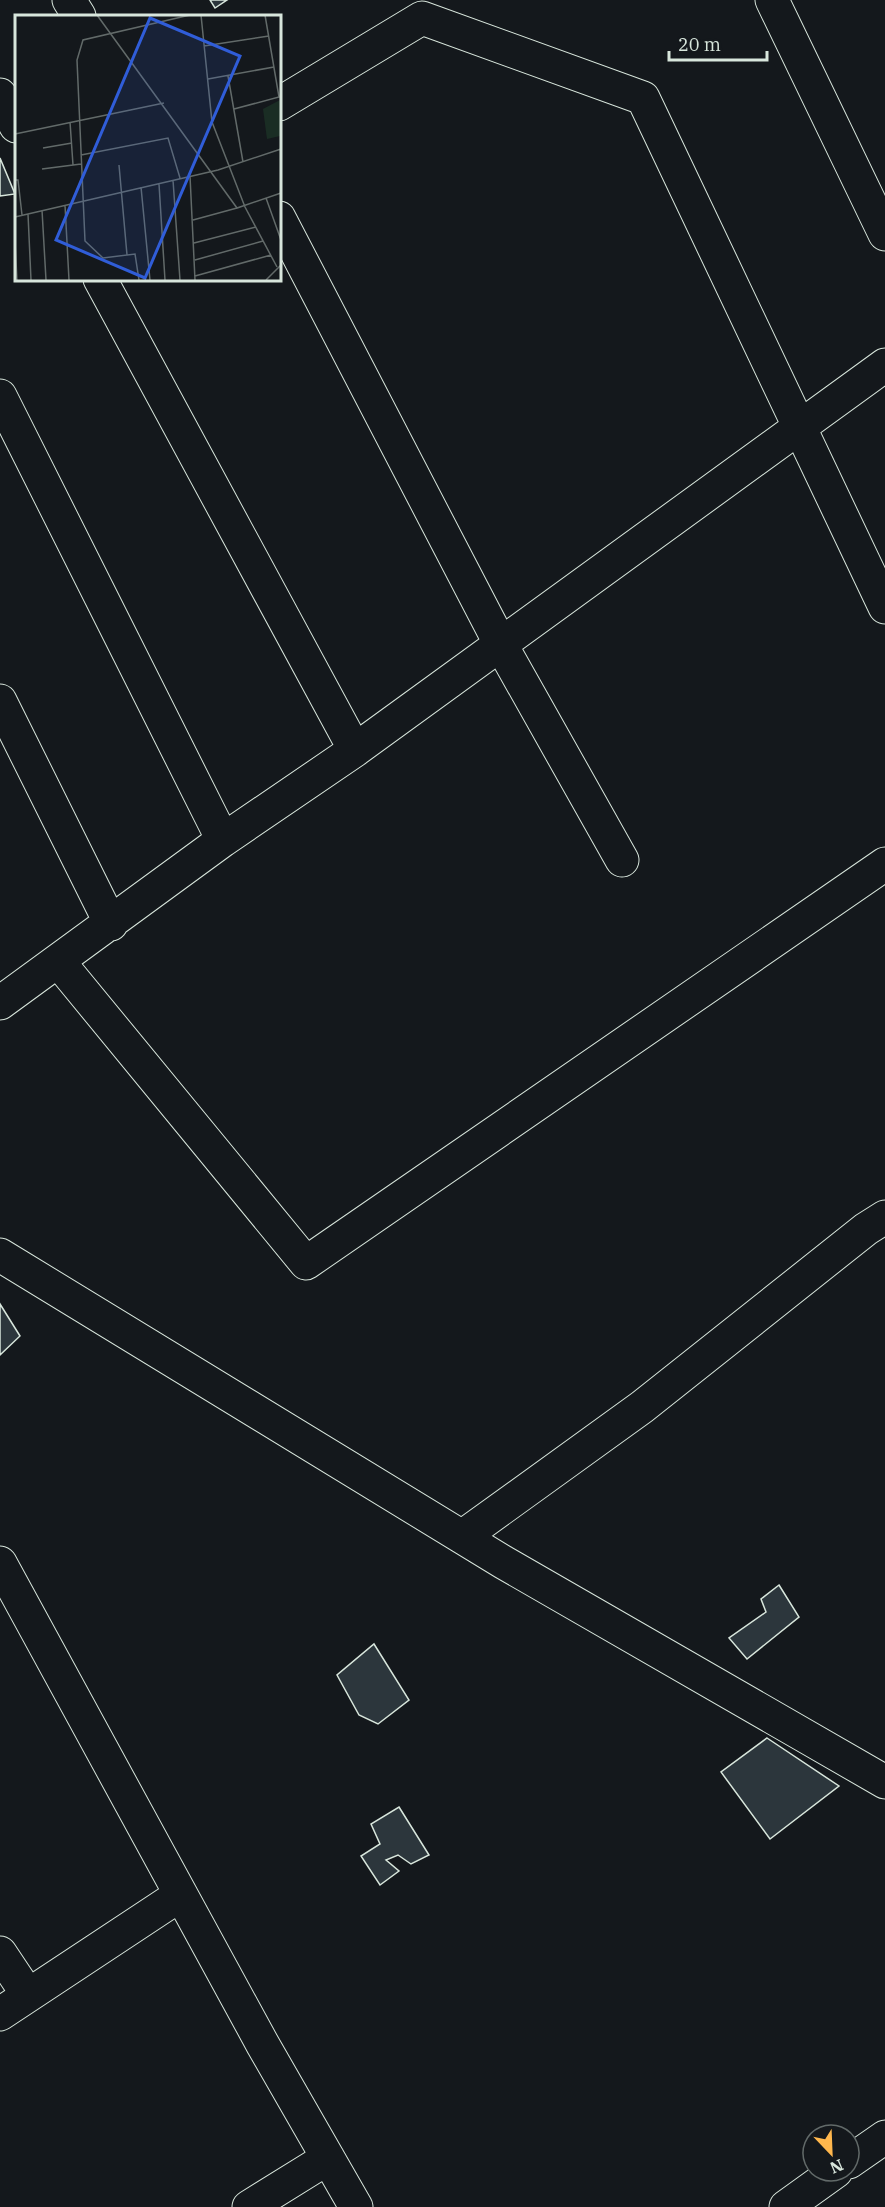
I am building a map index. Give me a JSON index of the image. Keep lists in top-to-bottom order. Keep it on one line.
{"scale_bar":"20 m","north":"bottom right"}
